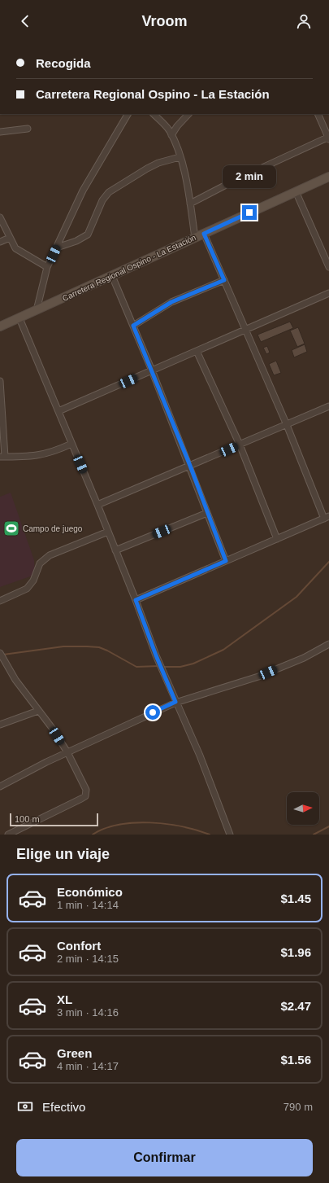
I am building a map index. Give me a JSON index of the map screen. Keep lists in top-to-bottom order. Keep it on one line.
{"streets":{"main road":["Carretera Regional Ospino - La Estación"]},"places":{"sports":["Campo de juego"]},"scale_bar":"100 m","north":"right","page":{"header":"Vroom","banner":["Recogida","Carretera Regional Ospino - La Estación"],"bubble":"2 min","scale":"100 m","heading":"Elige un viaje","list":[{"name":"Económico","note":"1 min · 14:14","value":"$1.45"},{"name":"Confort","note":"2 min · 14:15","value":"$1.96"},{"name":"XL","note":"3 min · 14:16","value":"$2.47"},{"name":"Green","note":"4 min · 14:17","value":"$1.56"}],"pay":["Efectivo","790 m"],"buttons":"Confirmar"}}
